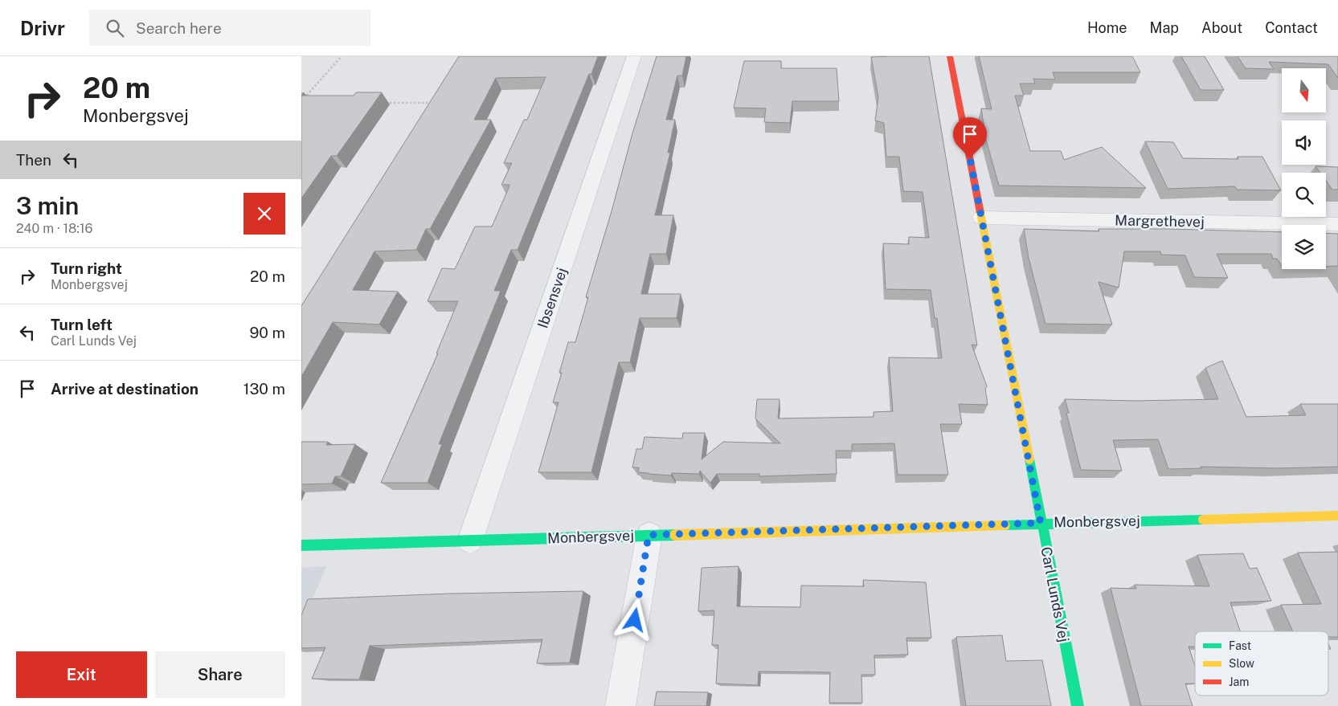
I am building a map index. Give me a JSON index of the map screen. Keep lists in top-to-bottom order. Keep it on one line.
{"streets":{"street":["Margrethevej","Ibsensvej","Monbergsvej","Carl Lunds Vej"]},"crossings":[["Margrethevej","Carl Lunds Vej"],["Ibsensvej","Monbergsvej"],["Monbergsvej","Carl Lunds Vej"]],"legend":["Fast","Slow","Jam"],"north":"bottom","page":{"header":"Drivr","search":"Search here","nav":["Home","Map","About","Contact"],"turn":["20 m","Monbergsvej"],"then":"Then","heading":["3 min","240 m · 18:16"],"list":[{"name":"Turn right","note":"Monbergsvej","value":"20 m"},{"name":"Turn left","note":"Carl Lunds Vej","value":"90 m"},{"name":"Arrive at destination","value":"130 m"}],"buttons":["Exit","Share"]}}
